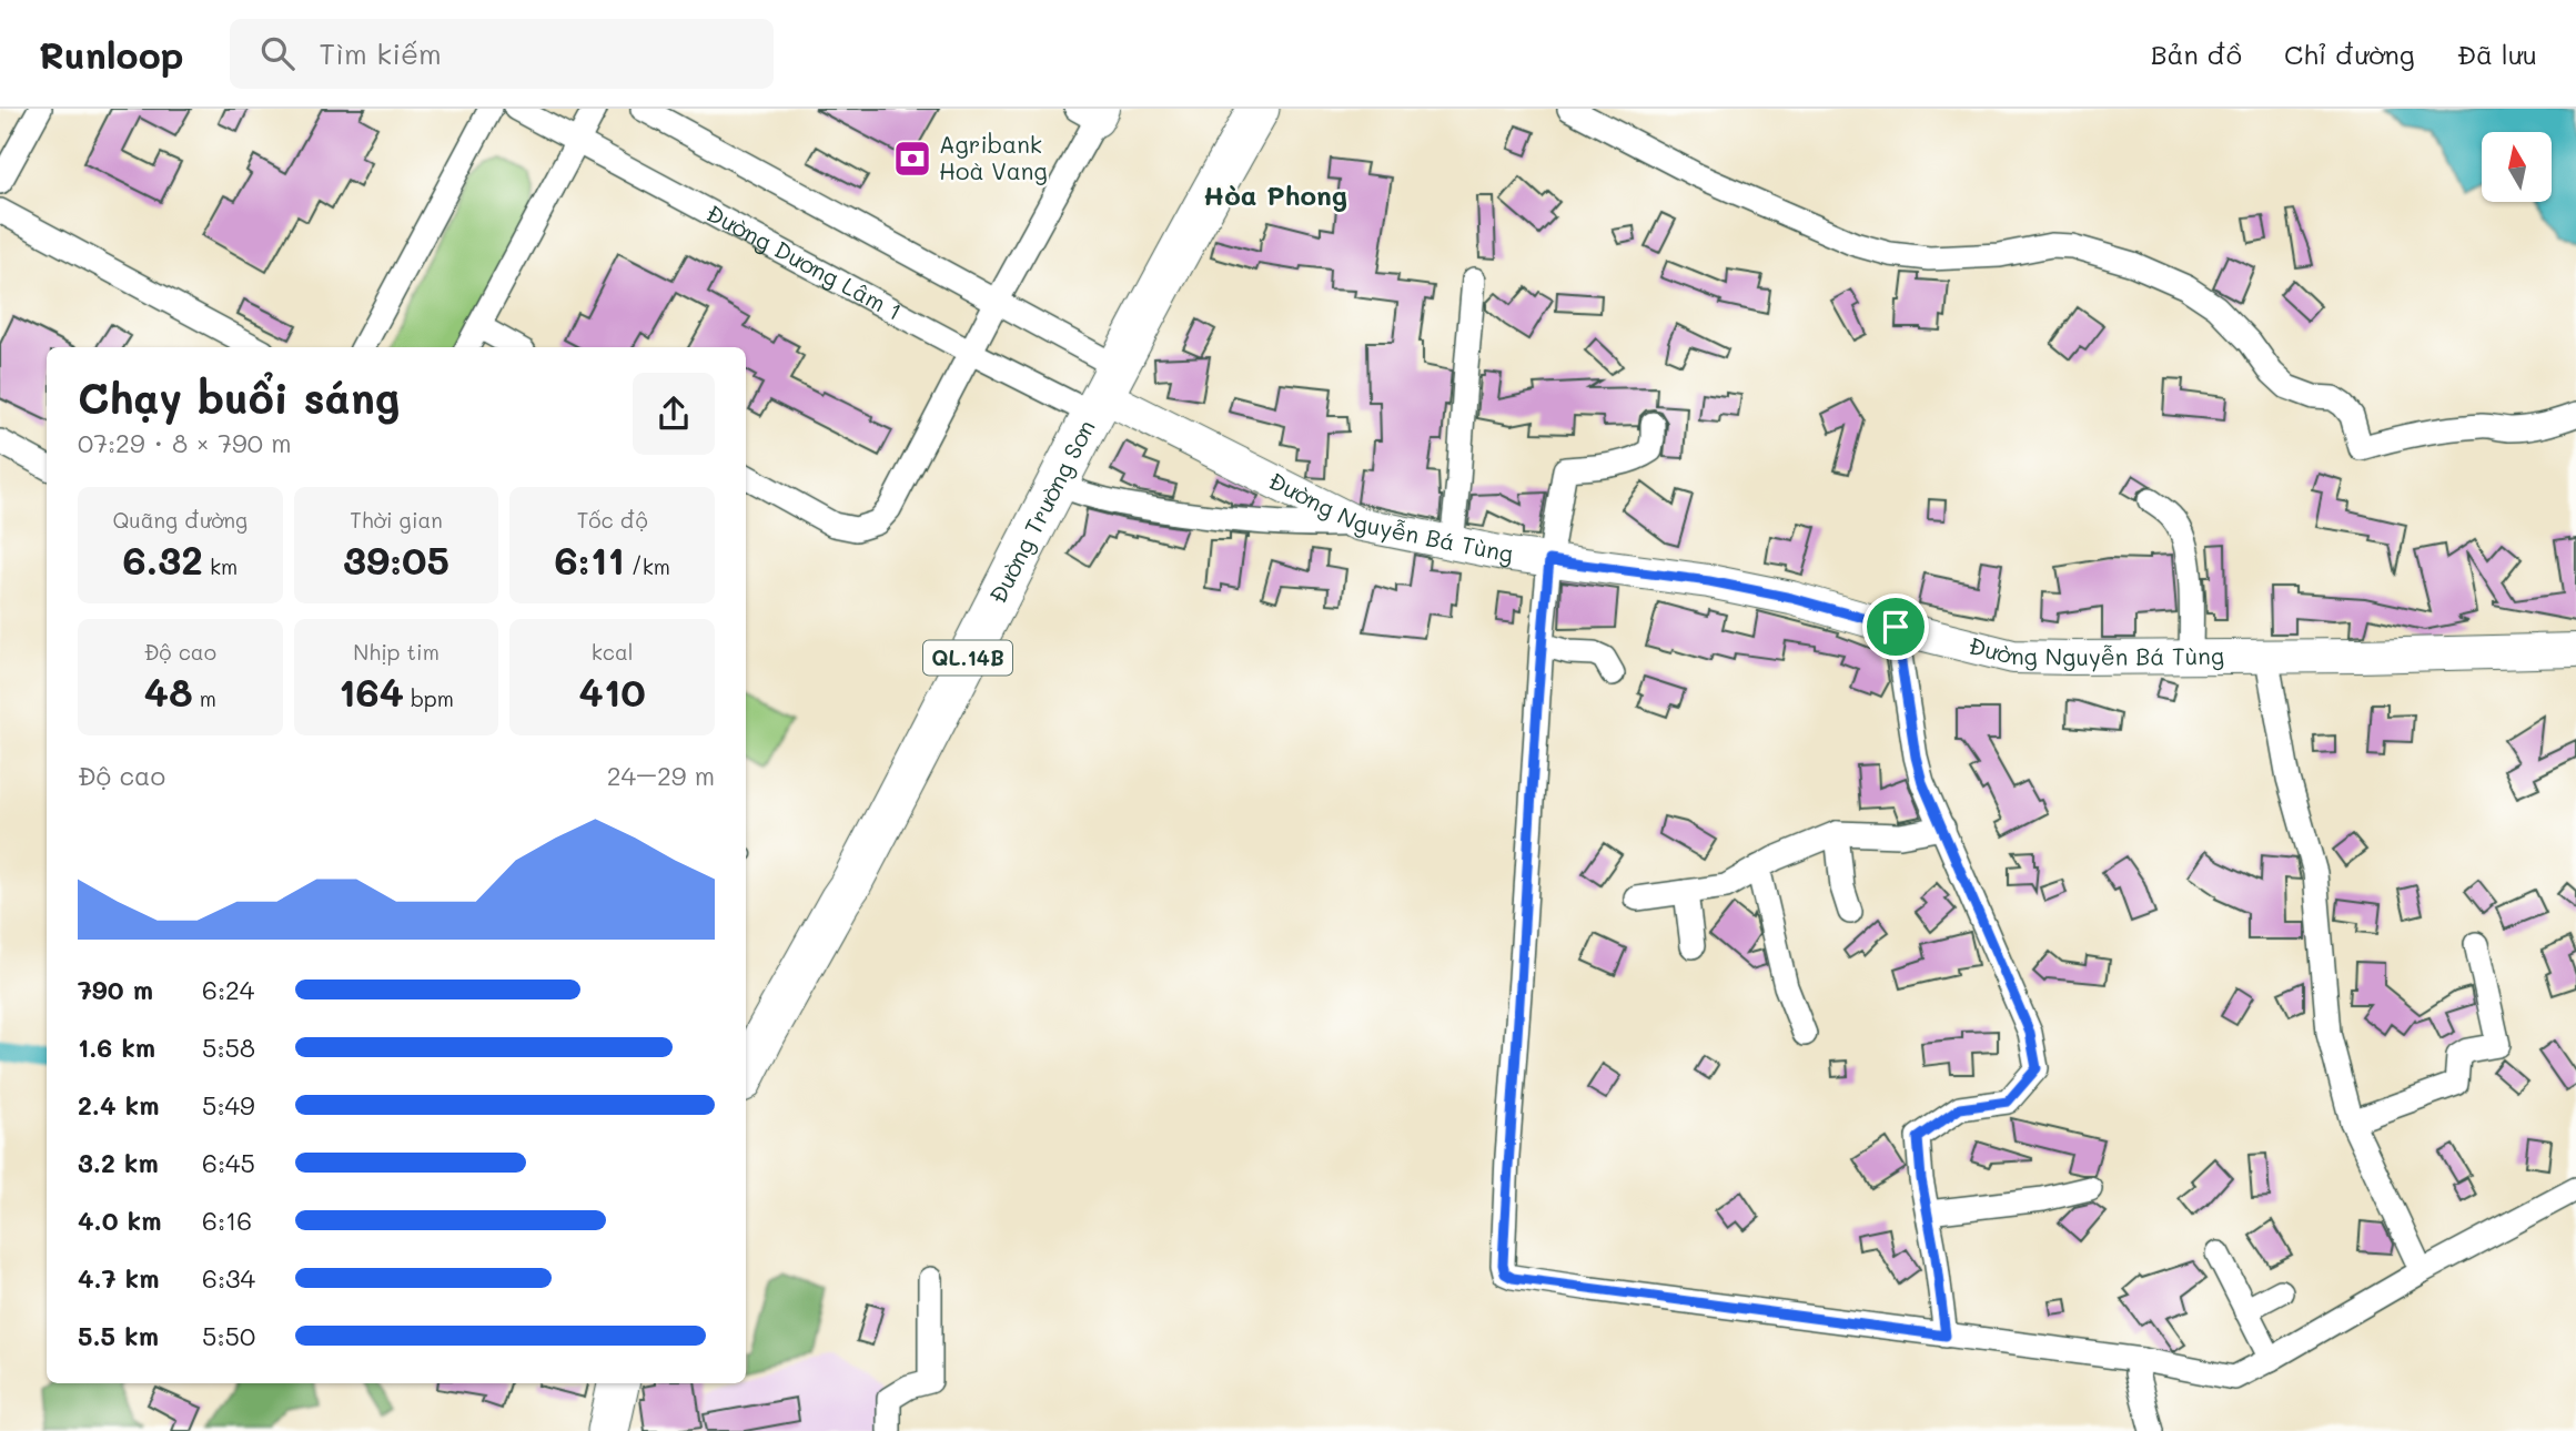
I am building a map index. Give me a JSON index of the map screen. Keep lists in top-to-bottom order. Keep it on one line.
{"streets":{"highway":["Đường Trường Sơn","QL.14B"],"main road":["Đường Nguyễn Bá Tùng"],"street":["Đường Dương Lâm 1"]},"crossings":[["Đường Dương Lâm 1","Đường Trường Sơn"],["Đường Dương Lâm 1","Đường Nguyễn Bá Tùng"],["Đường Trường Sơn","Đường Nguyễn Bá Tùng"]],"districts":["Hòa Phong"],"places":{"bank":["Agribank Hoà Vang"]},"north":"top","page":{"header":"Runloop","search":"Tìm kiếm","nav":["Bản đồ","Chỉ đường","Đã lưu"],"heading":["Chạy buổi sáng","07:29 · 8 × 790 m"],"stats":[["Quãng đường","6.32 km"],["Thời gian","39:05"],["Tốc độ","6:11 /km"],["Độ cao","48 m"],["Nhịp tim","164 bpm"],["kcal","410"]],"chart":["Độ cao","24–29 m"],"list":[{"name":"790 m","note":"6:24"},{"name":"1.6 km","note":"5:58"},{"name":"2.4 km","note":"5:49"},{"name":"3.2 km","note":"6:45"},{"name":"4.0 km","note":"6:16"},{"name":"4.7 km","note":"6:34"},{"name":"5.5 km","note":"5:50"}]}}
